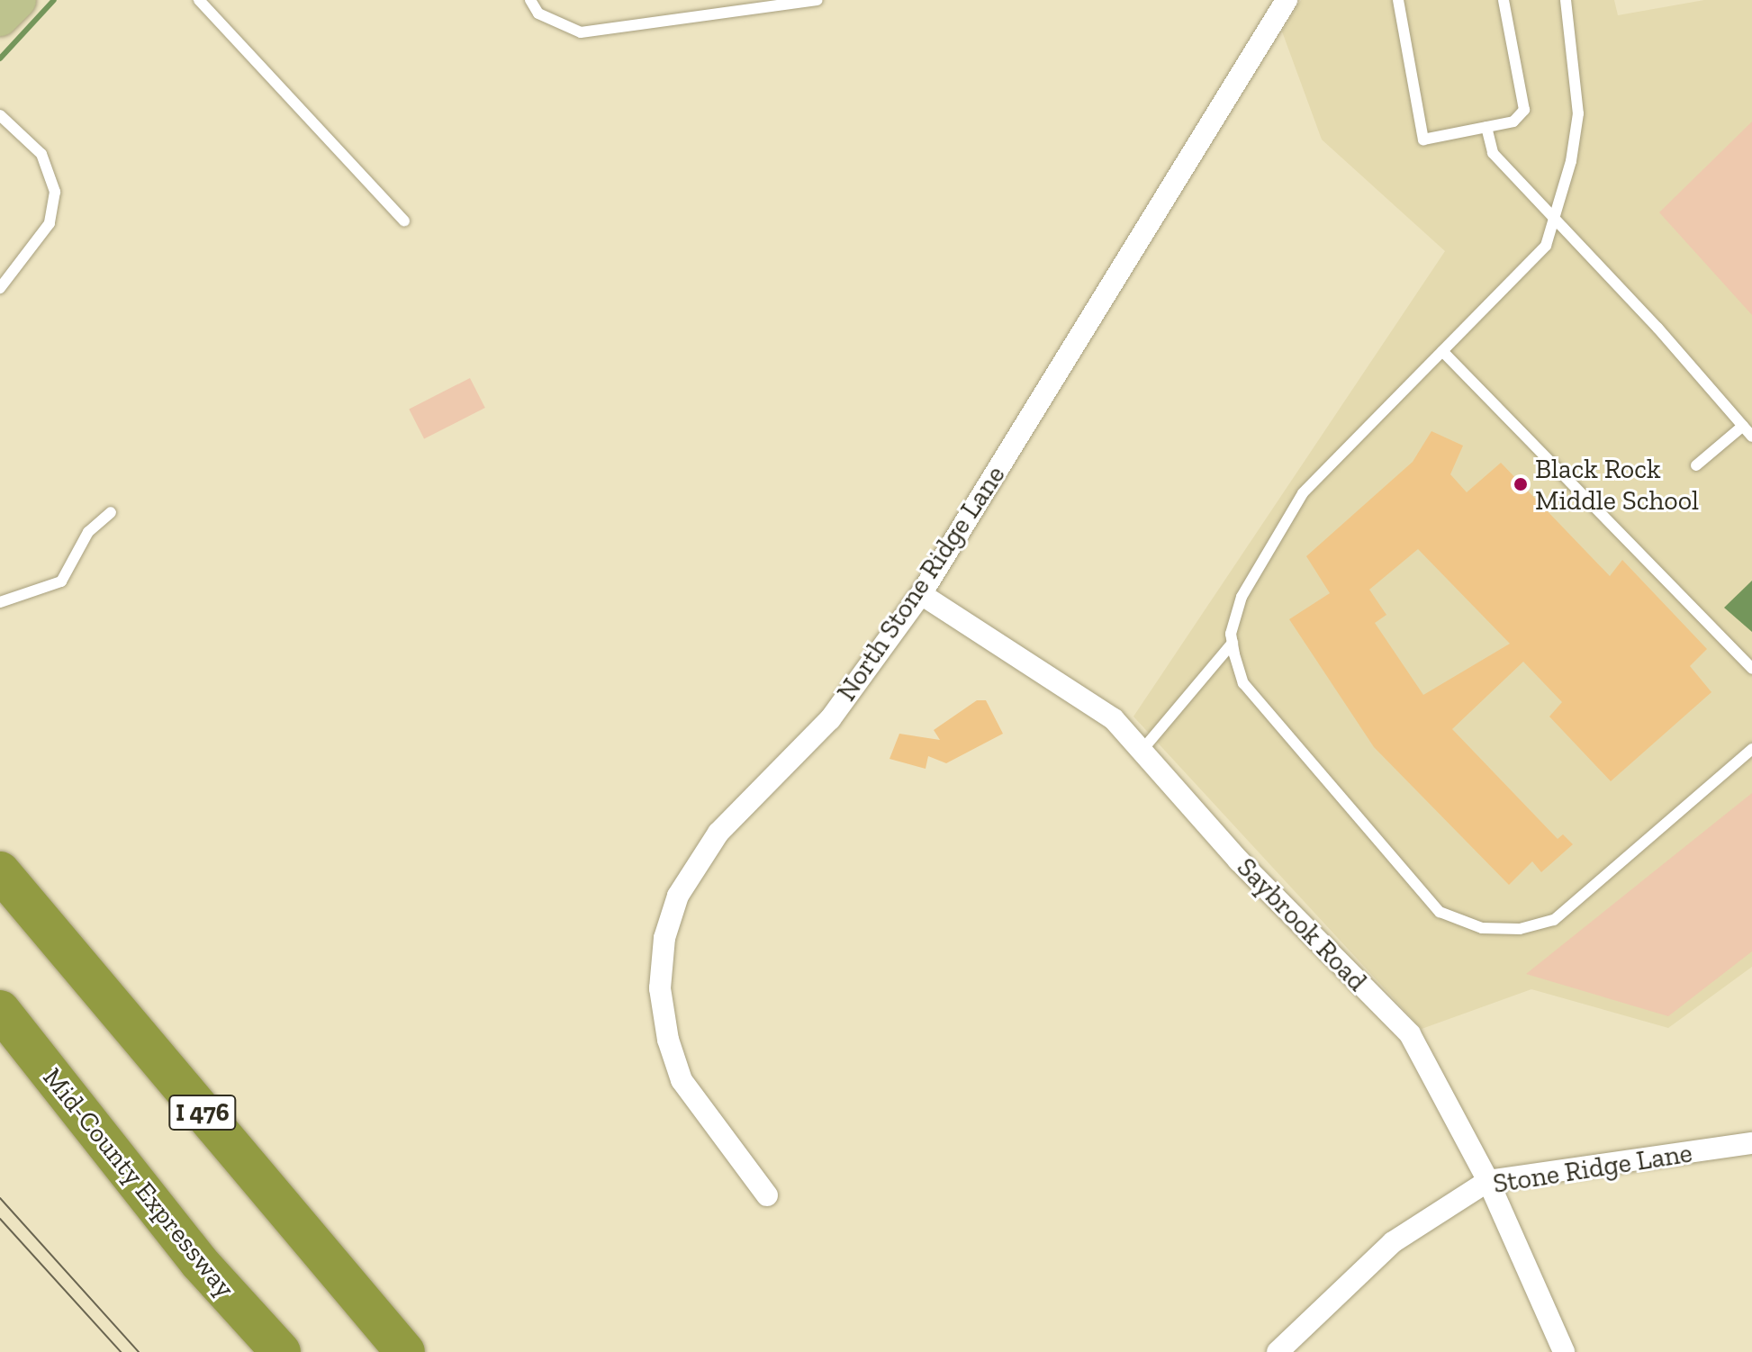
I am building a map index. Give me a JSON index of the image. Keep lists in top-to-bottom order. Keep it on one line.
{"streets":{"highway":["I 476","Mid-County Expressway"],"street":["North Stone Ridge Lane","Saybrook Road","Stone Ridge Lane"]},"crossings":[["North Stone Ridge Lane","Saybrook Road"],["Saybrook Road","Stone Ridge Lane"]],"places":["Black Rock Middle School"]}
